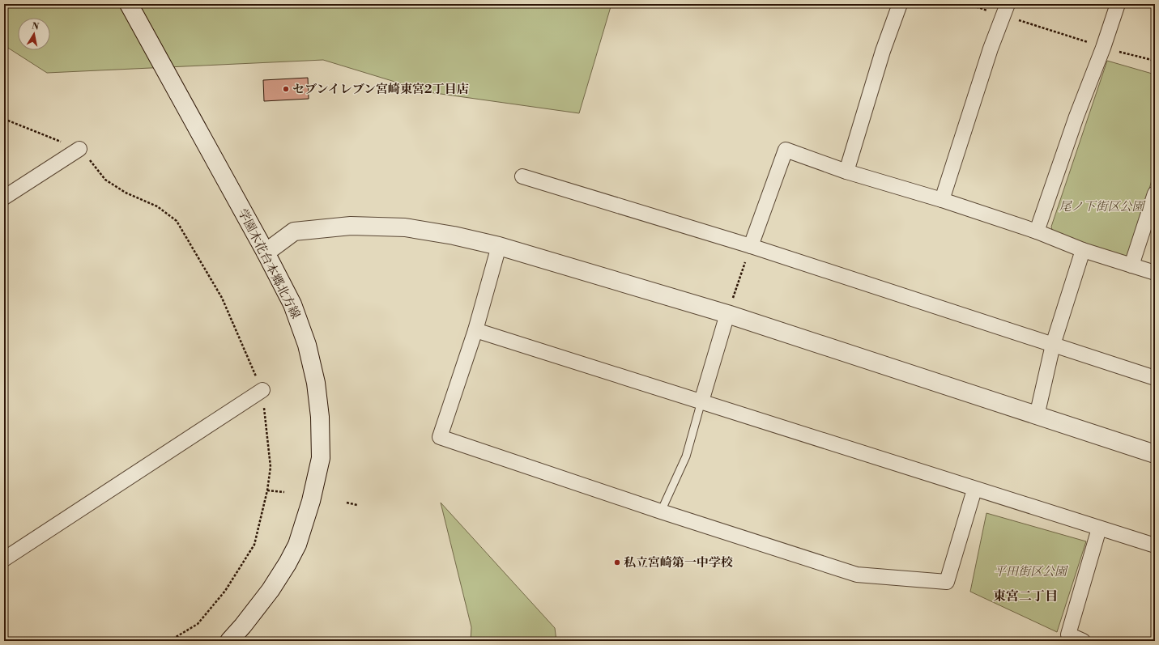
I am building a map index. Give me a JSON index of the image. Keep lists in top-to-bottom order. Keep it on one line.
{"streets":{"street":["学園木花台本郷北方線"]},"districts":["東宮二丁目"],"parks":["尾ノ下街区公園","平田街区公園"],"places":["セブンイレブン宮崎東宮2丁目店","私立宮崎第一中学校"],"north":"top"}
